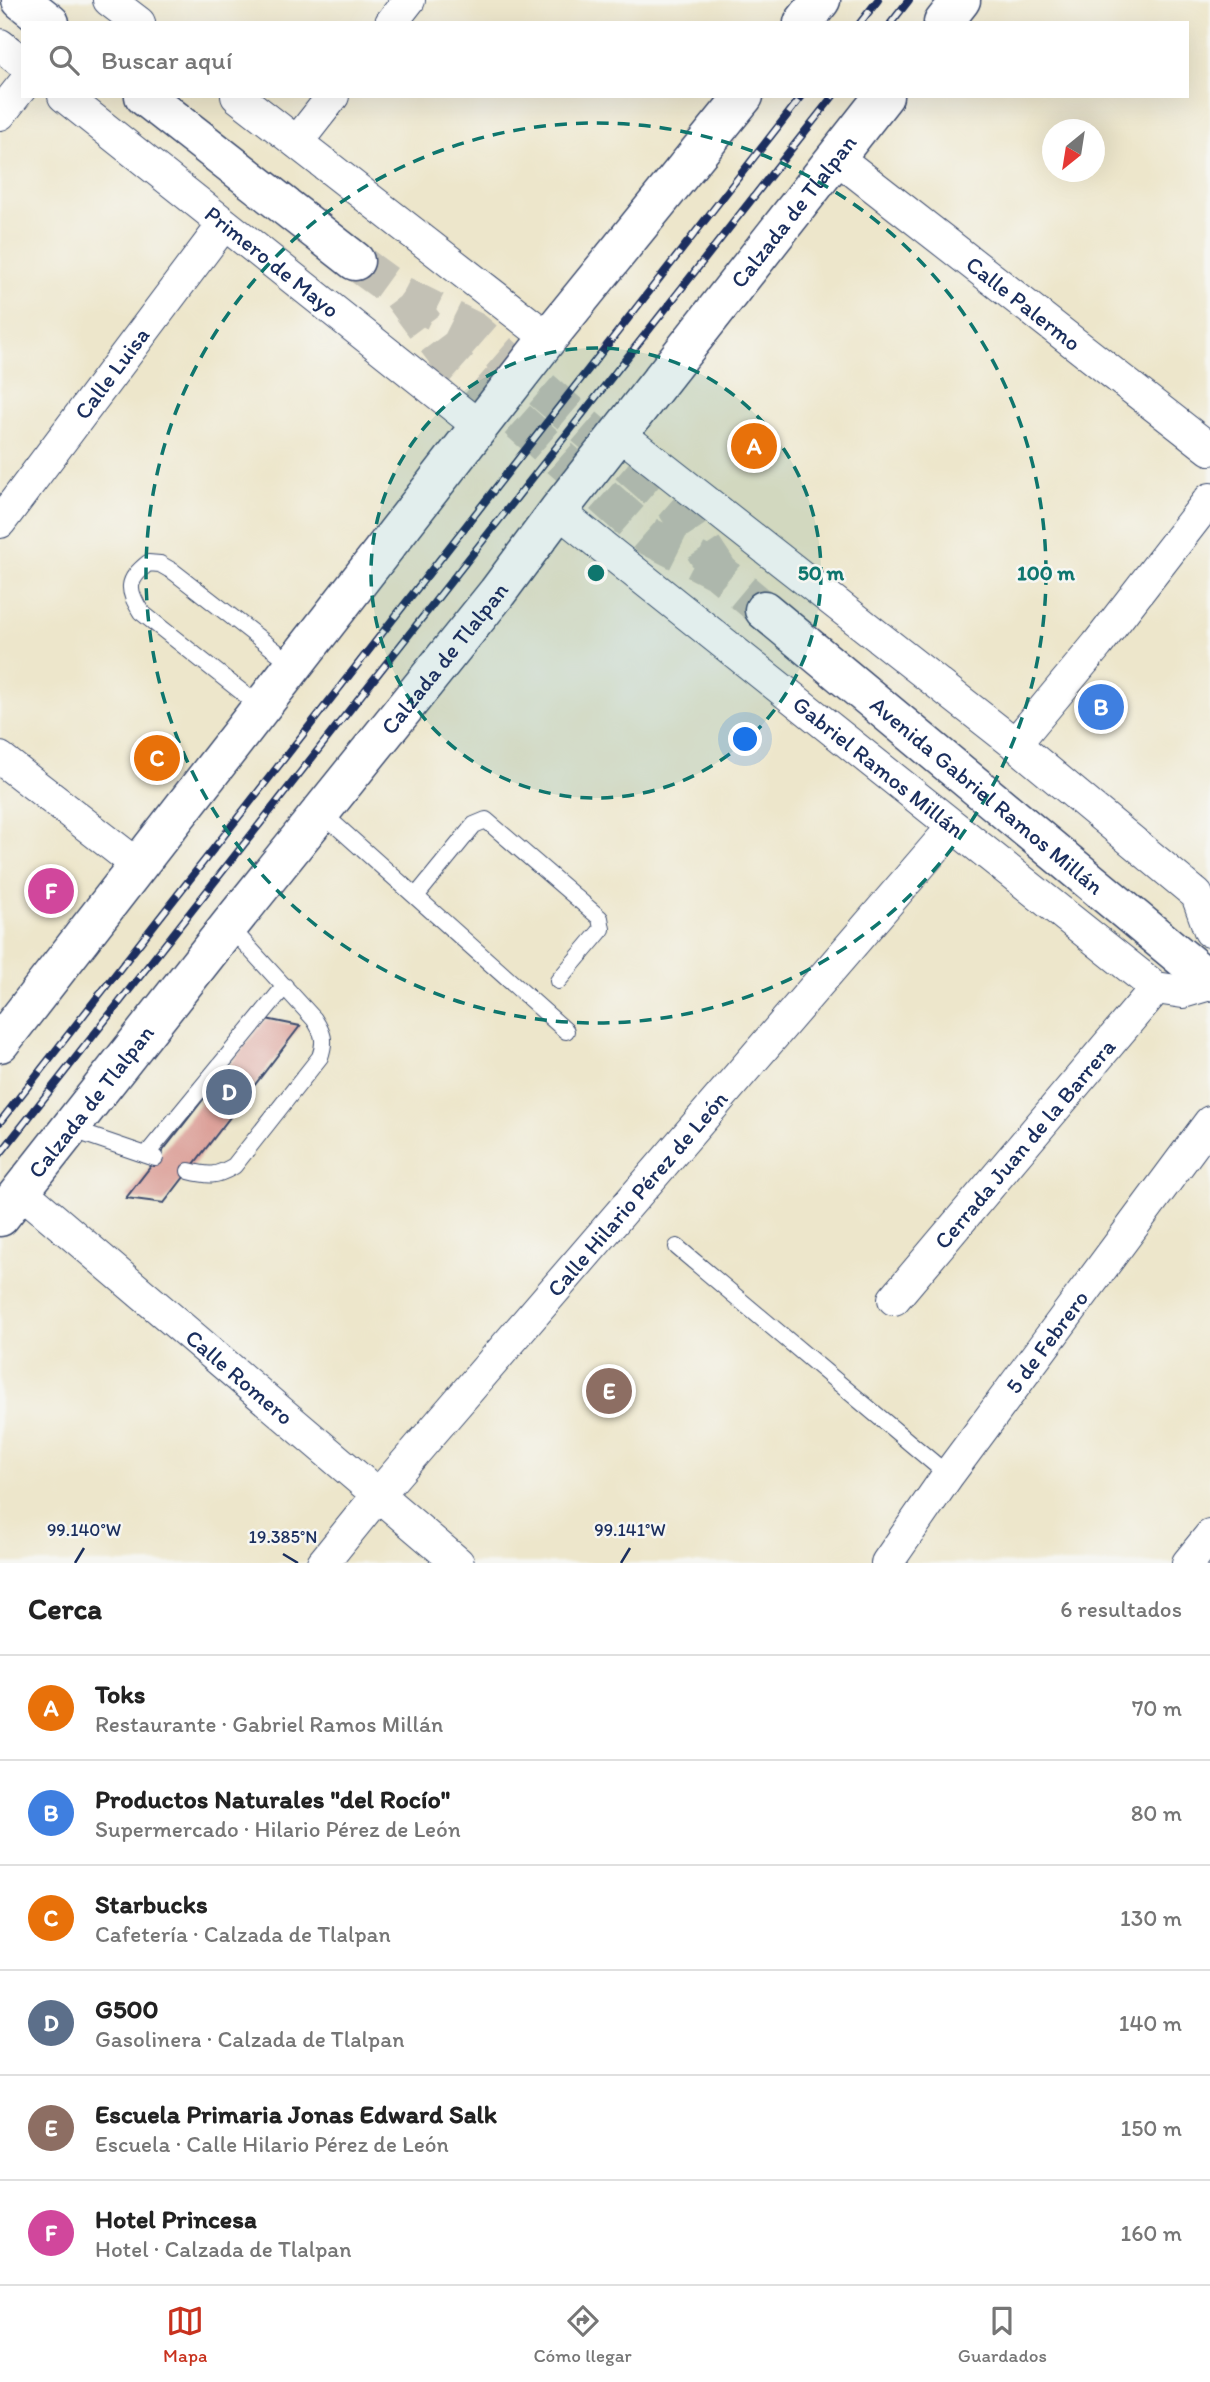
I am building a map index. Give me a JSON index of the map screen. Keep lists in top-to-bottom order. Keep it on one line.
{"streets":{"main road":["Calzada de Tlalpan","Avenida Gabriel Ramos Millán"],"street":["Primero de Mayo","Calle Palermo","Calle Luisa","Gabriel Ramos Millán","Cerrada Juan de la Barrera","Calle Hilario Pérez de León","5 de Febrero","Calle Romero"]},"crossings":[["Calzada de Tlalpan","Calle Palermo"],["Calzada de Tlalpan","Gabriel Ramos Millán"],["Calzada de Tlalpan","Calle Romero"],["Primero de Mayo","Calle Luisa"],["Gabriel Ramos Millán","Cerrada Juan de la Barrera"],["Gabriel Ramos Millán","Calle Hilario Pérez de León"],["Calle Hilario Pérez de León","Calle Romero"]],"north":"bottom left","page":{"search":"Buscar aquí","pins":["A","B","C","F","D","E"],"heading":["Cerca","6 resultados"],"list":[{"mark":"A","name":"Toks","note":"Restaurante · Gabriel Ramos Millán","value":"70 m"},{"mark":"B","name":"Productos Naturales \"del Rocío\"","note":"Supermercado · Hilario Pérez de León","value":"80 m"},{"mark":"C","name":"Starbucks","note":"Cafetería · Calzada de Tlalpan","value":"130 m"},{"mark":"D","name":"G500","note":"Gasolinera · Calzada de Tlalpan","value":"140 m"},{"mark":"E","name":"Escuela Primaria Jonas Edward Salk","note":"Escuela · Calle Hilario Pérez de León","value":"150 m"},{"mark":"F","name":"Hotel Princesa","note":"Hotel · Calzada de Tlalpan","value":"160 m"}],"nav":["Mapa","Cómo llegar","Guardados"]},"coordinates":["99.140°W","99.141°W","19.385°N"],"rings":["50 m","100 m"]}
